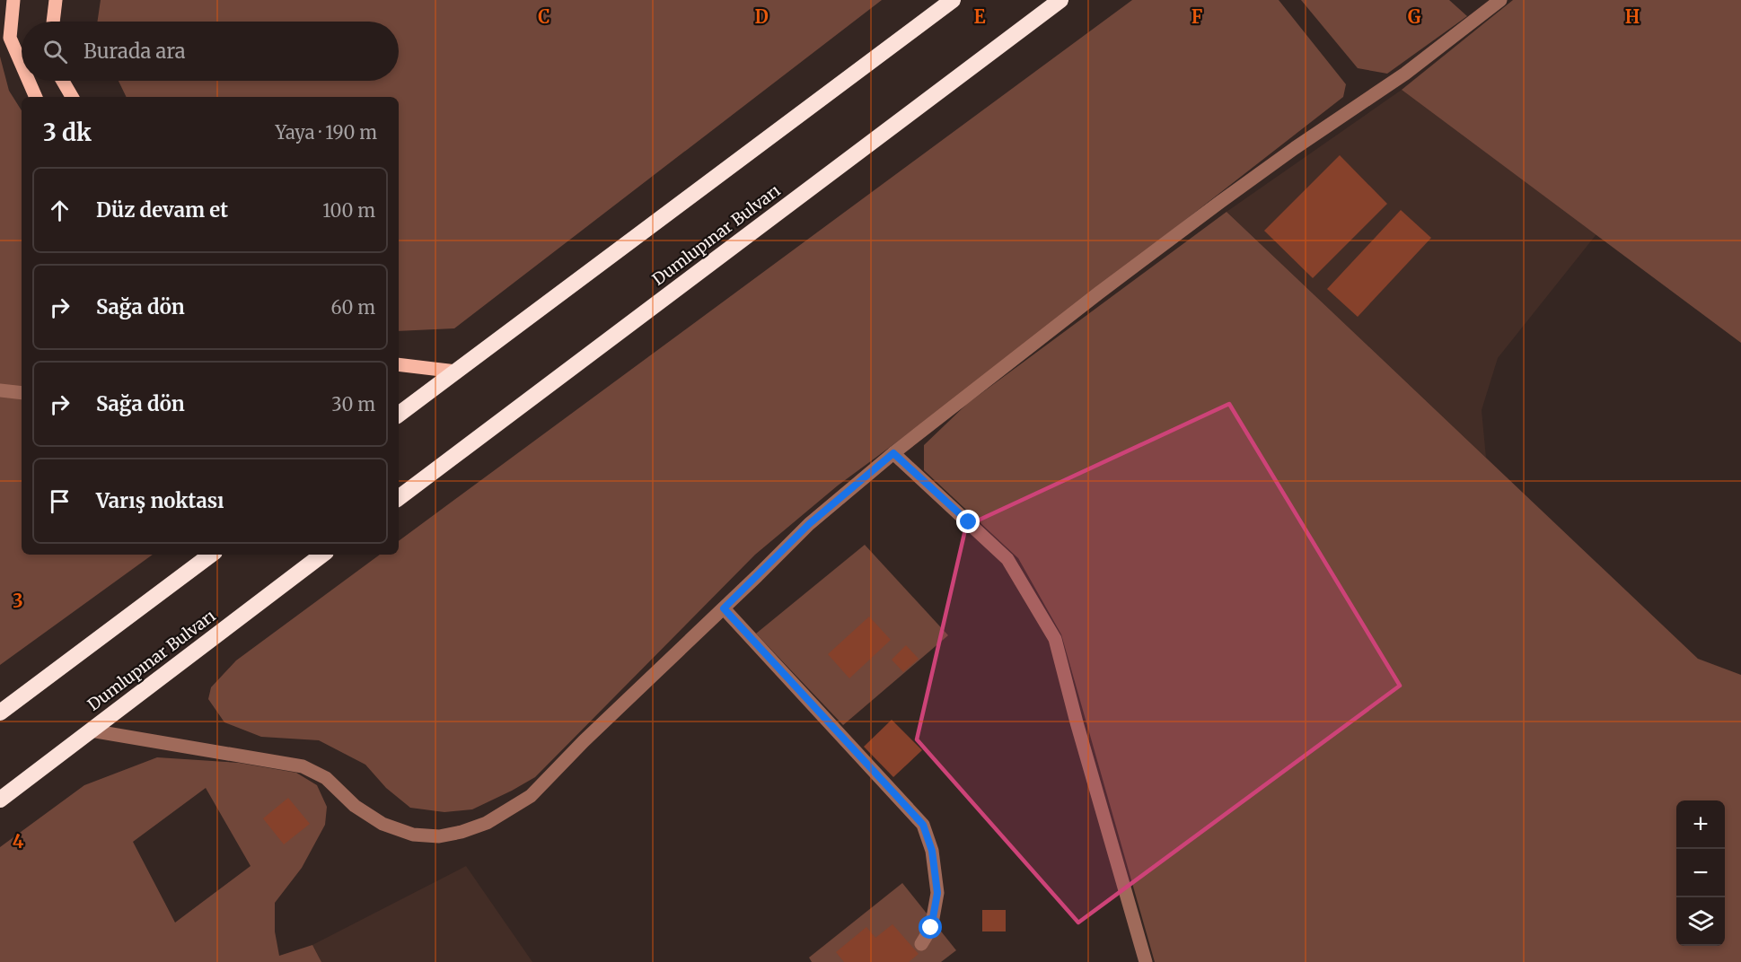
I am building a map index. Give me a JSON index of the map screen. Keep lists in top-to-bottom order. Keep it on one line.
{"streets":{"highway":["Dumlupınar Bulvarı"]},"page":{"search":"Burada ara","heading":["3 dk","Yaya · 190 m"],"list":[["Düz devam et","100 m"],["Sağa dön","60 m"],["Sağa dön","30 m"],"Varış noktası"],"map_buttons":["+","−"]},"grid":{"columns":["C","D","E","F","G","H"],"rows":["3","4"]}}
